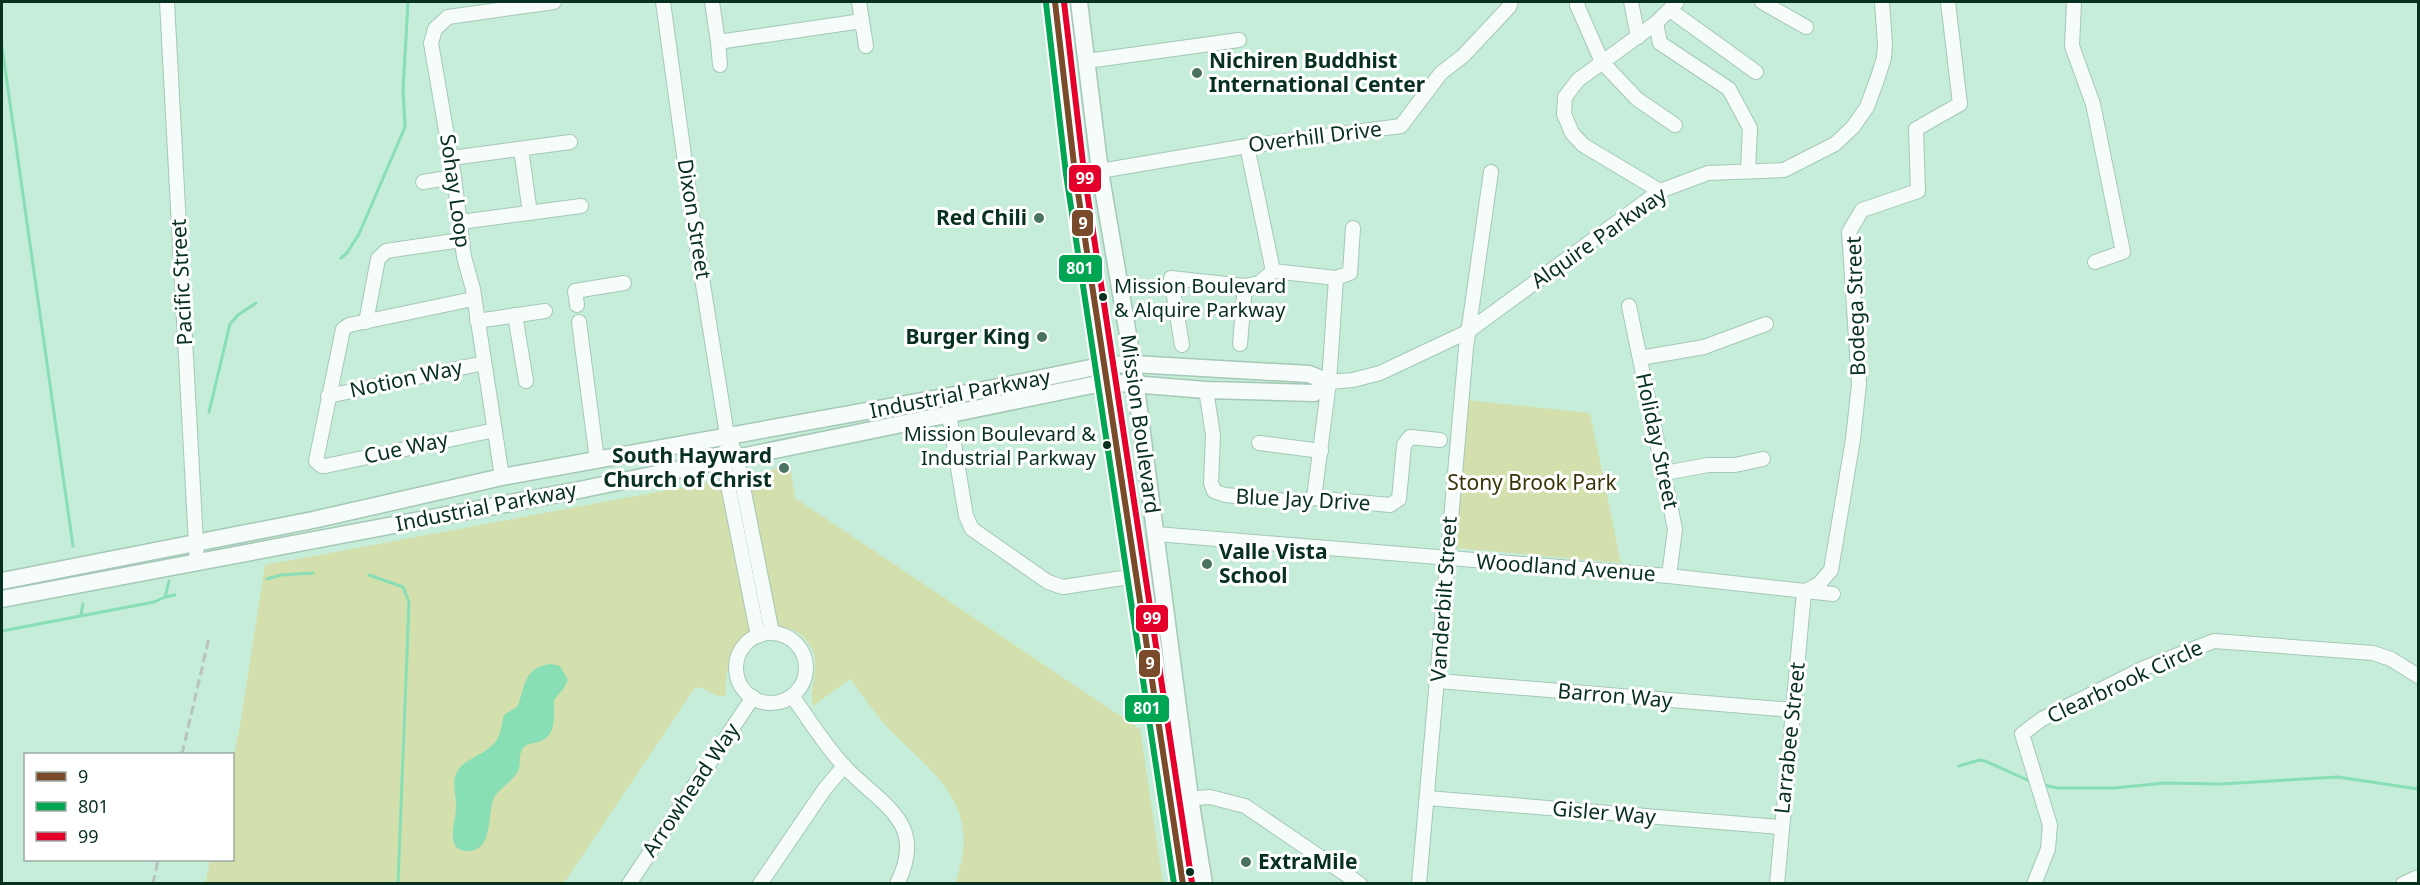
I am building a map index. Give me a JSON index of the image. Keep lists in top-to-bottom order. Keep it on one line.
{"streets":{"main road":["Alquire Parkway","Industrial Parkway","Mission Boulevard"],"street":["Overhill Drive","Sohay Loop","Dixon Street","Pacific Street","Bodega Street","Notion Way","Holiday Street","Cue Way","Blue Jay Drive","Woodland Avenue","Vanderbilt Street","Clearbrook Circle","Barron Way","Larrabee Street","Arrowhead Way","Gisler Way"]},"crossings":[["Overhill Drive","Mission Boulevard"],["Sohay Loop","Notion Way"],["Sohay Loop","Industrial Parkway"],["Sohay Loop","Cue Way"],["Dixon Street","Industrial Parkway"],["Alquire Parkway","Industrial Parkway"],["Alquire Parkway","Mission Boulevard"],["Alquire Parkway","Blue Jay Drive"],["Alquire Parkway","Vanderbilt Street"],["Pacific Street","Industrial Parkway"],["Bodega Street","Woodland Avenue"],["Bodega Street","Larrabee Street"],["Notion Way","Cue Way"],["Industrial Parkway","Mission Boulevard"],["Mission Boulevard","Woodland Avenue"],["Holiday Street","Woodland Avenue"],["Woodland Avenue","Vanderbilt Street"],["Woodland Avenue","Larrabee Street"],["Vanderbilt Street","Barron Way"],["Vanderbilt Street","Gisler Way"],["Barron Way","Larrabee Street"],["Larrabee Street","Gisler Way"]],"parks":["Stony Brook Park"],"places":["Nichiren Buddhist International Center","Red Chili","Mission Boulevard & Alquire Parkway","Burger King","Mission Boulevard & Industrial Parkway","South Hayward Church of Christ","Valle Vista School","ExtraMile"],"lines":["transit line 9","transit line 99","transit line 801"],"legend":["9","801","99"]}
